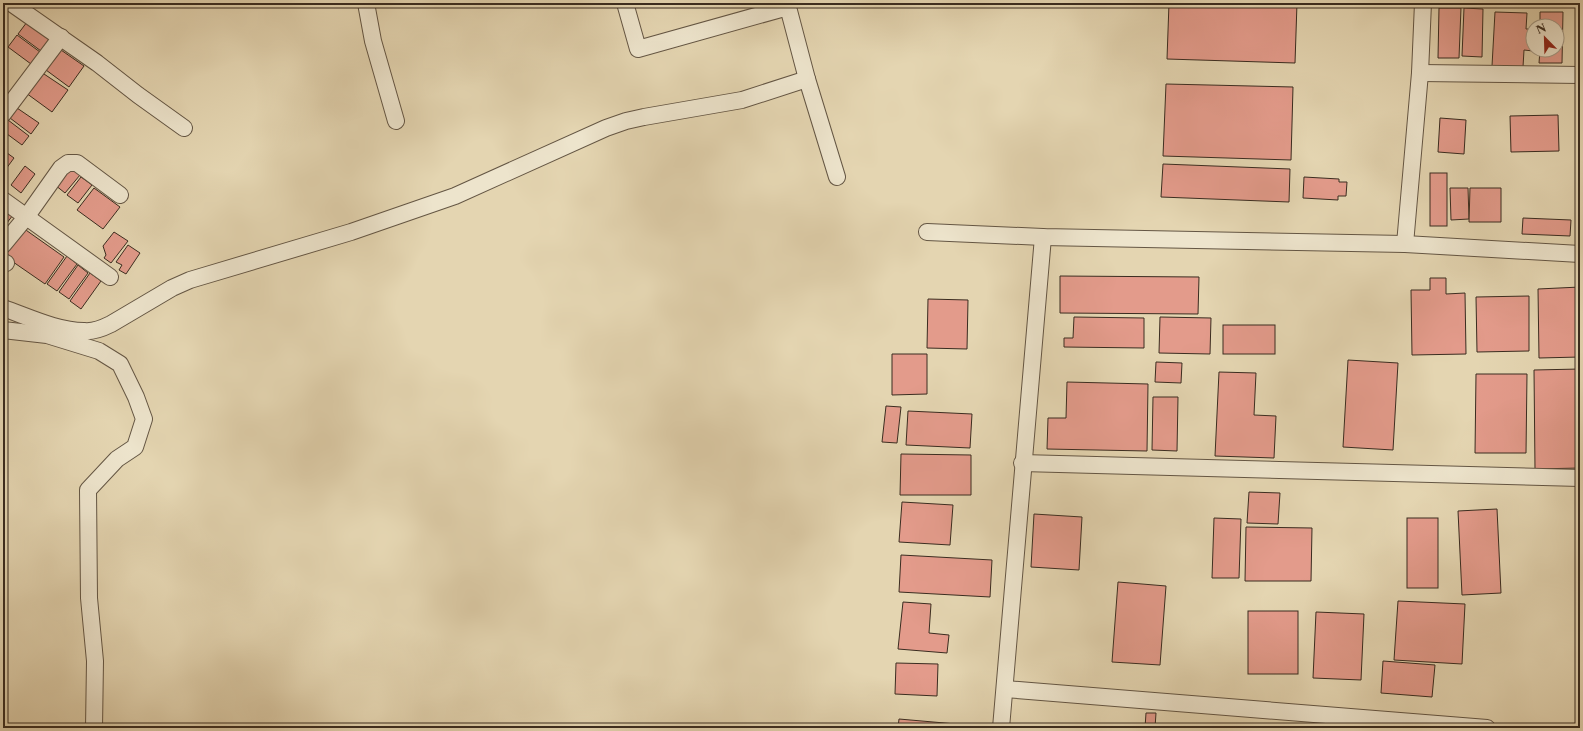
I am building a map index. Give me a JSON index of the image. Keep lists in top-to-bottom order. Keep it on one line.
{"north":"top left"}
